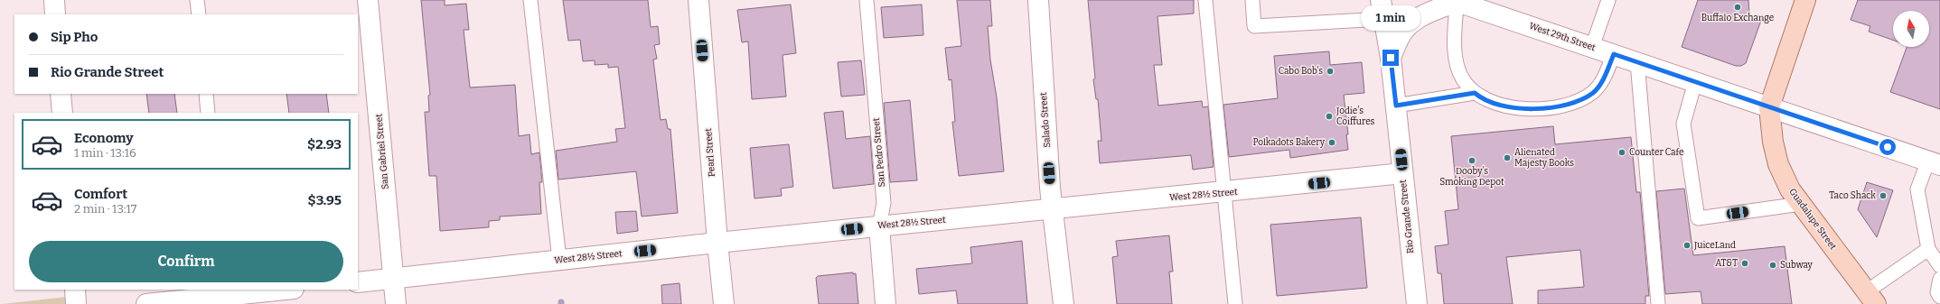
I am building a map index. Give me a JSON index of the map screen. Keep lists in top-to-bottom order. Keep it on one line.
{"streets":{"main road":["Guadalupe Street"],"street":["West 29th Street","Salado Street","San Gabriel Street","Pearl Street","San Pedro Street","West 28½ Street","Rio Grande Street"]},"crossings":[["West 29th Street","Guadalupe Street"],["Salado Street","West 28½ Street"],["San Gabriel Street","West 28½ Street"],["Pearl Street","West 28½ Street"],["San Pedro Street","West 28½ Street"],["West 28½ Street","Rio Grande Street"]],"places":["Buffalo Exchange","Cabo Bob's","Jodie's Coiffures","Polkadots Bakery","Counter Cafe","Alienated Majesty Books","Dooby's Smoking Depot","Taco Shack","JuiceLand","AT&T","Subway"],"north":"top","page":{"bubble":"1 min","banner":["Sip Pho","Rio Grande Street"],"list":[{"name":"Economy","note":"1 min · 13:16","value":"$2.93"},{"name":"Comfort","note":"2 min · 13:17","value":"$3.95"}],"buttons":"Confirm"}}
